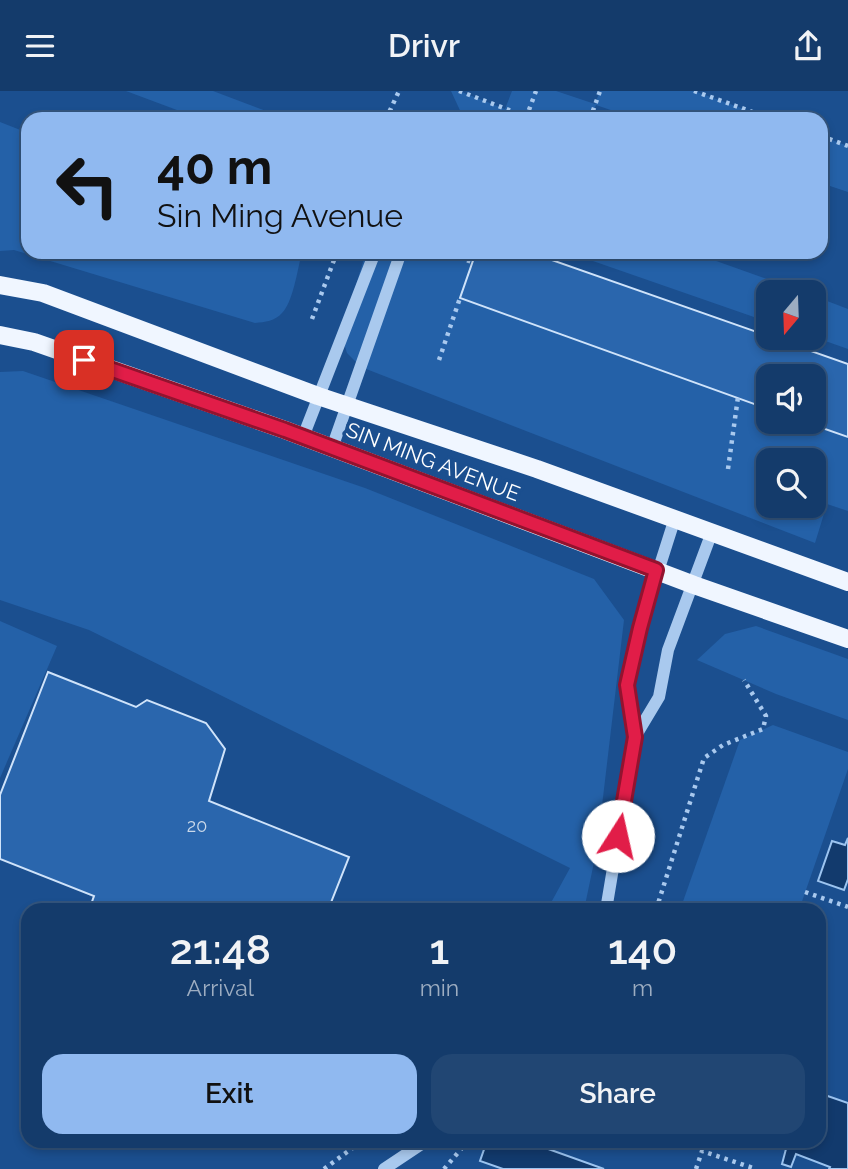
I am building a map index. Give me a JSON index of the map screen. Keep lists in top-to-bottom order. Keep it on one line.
{"streets":{"main road":["SIN MING AVENUE"]},"house_numbers":["20"],"north":"bottom","page":{"header":"Drivr","turn":["40 m","Sin Ming Avenue"],"eta":["21:48","Arrival","1","min","140","m"],"buttons":["Exit","Share"]}}
